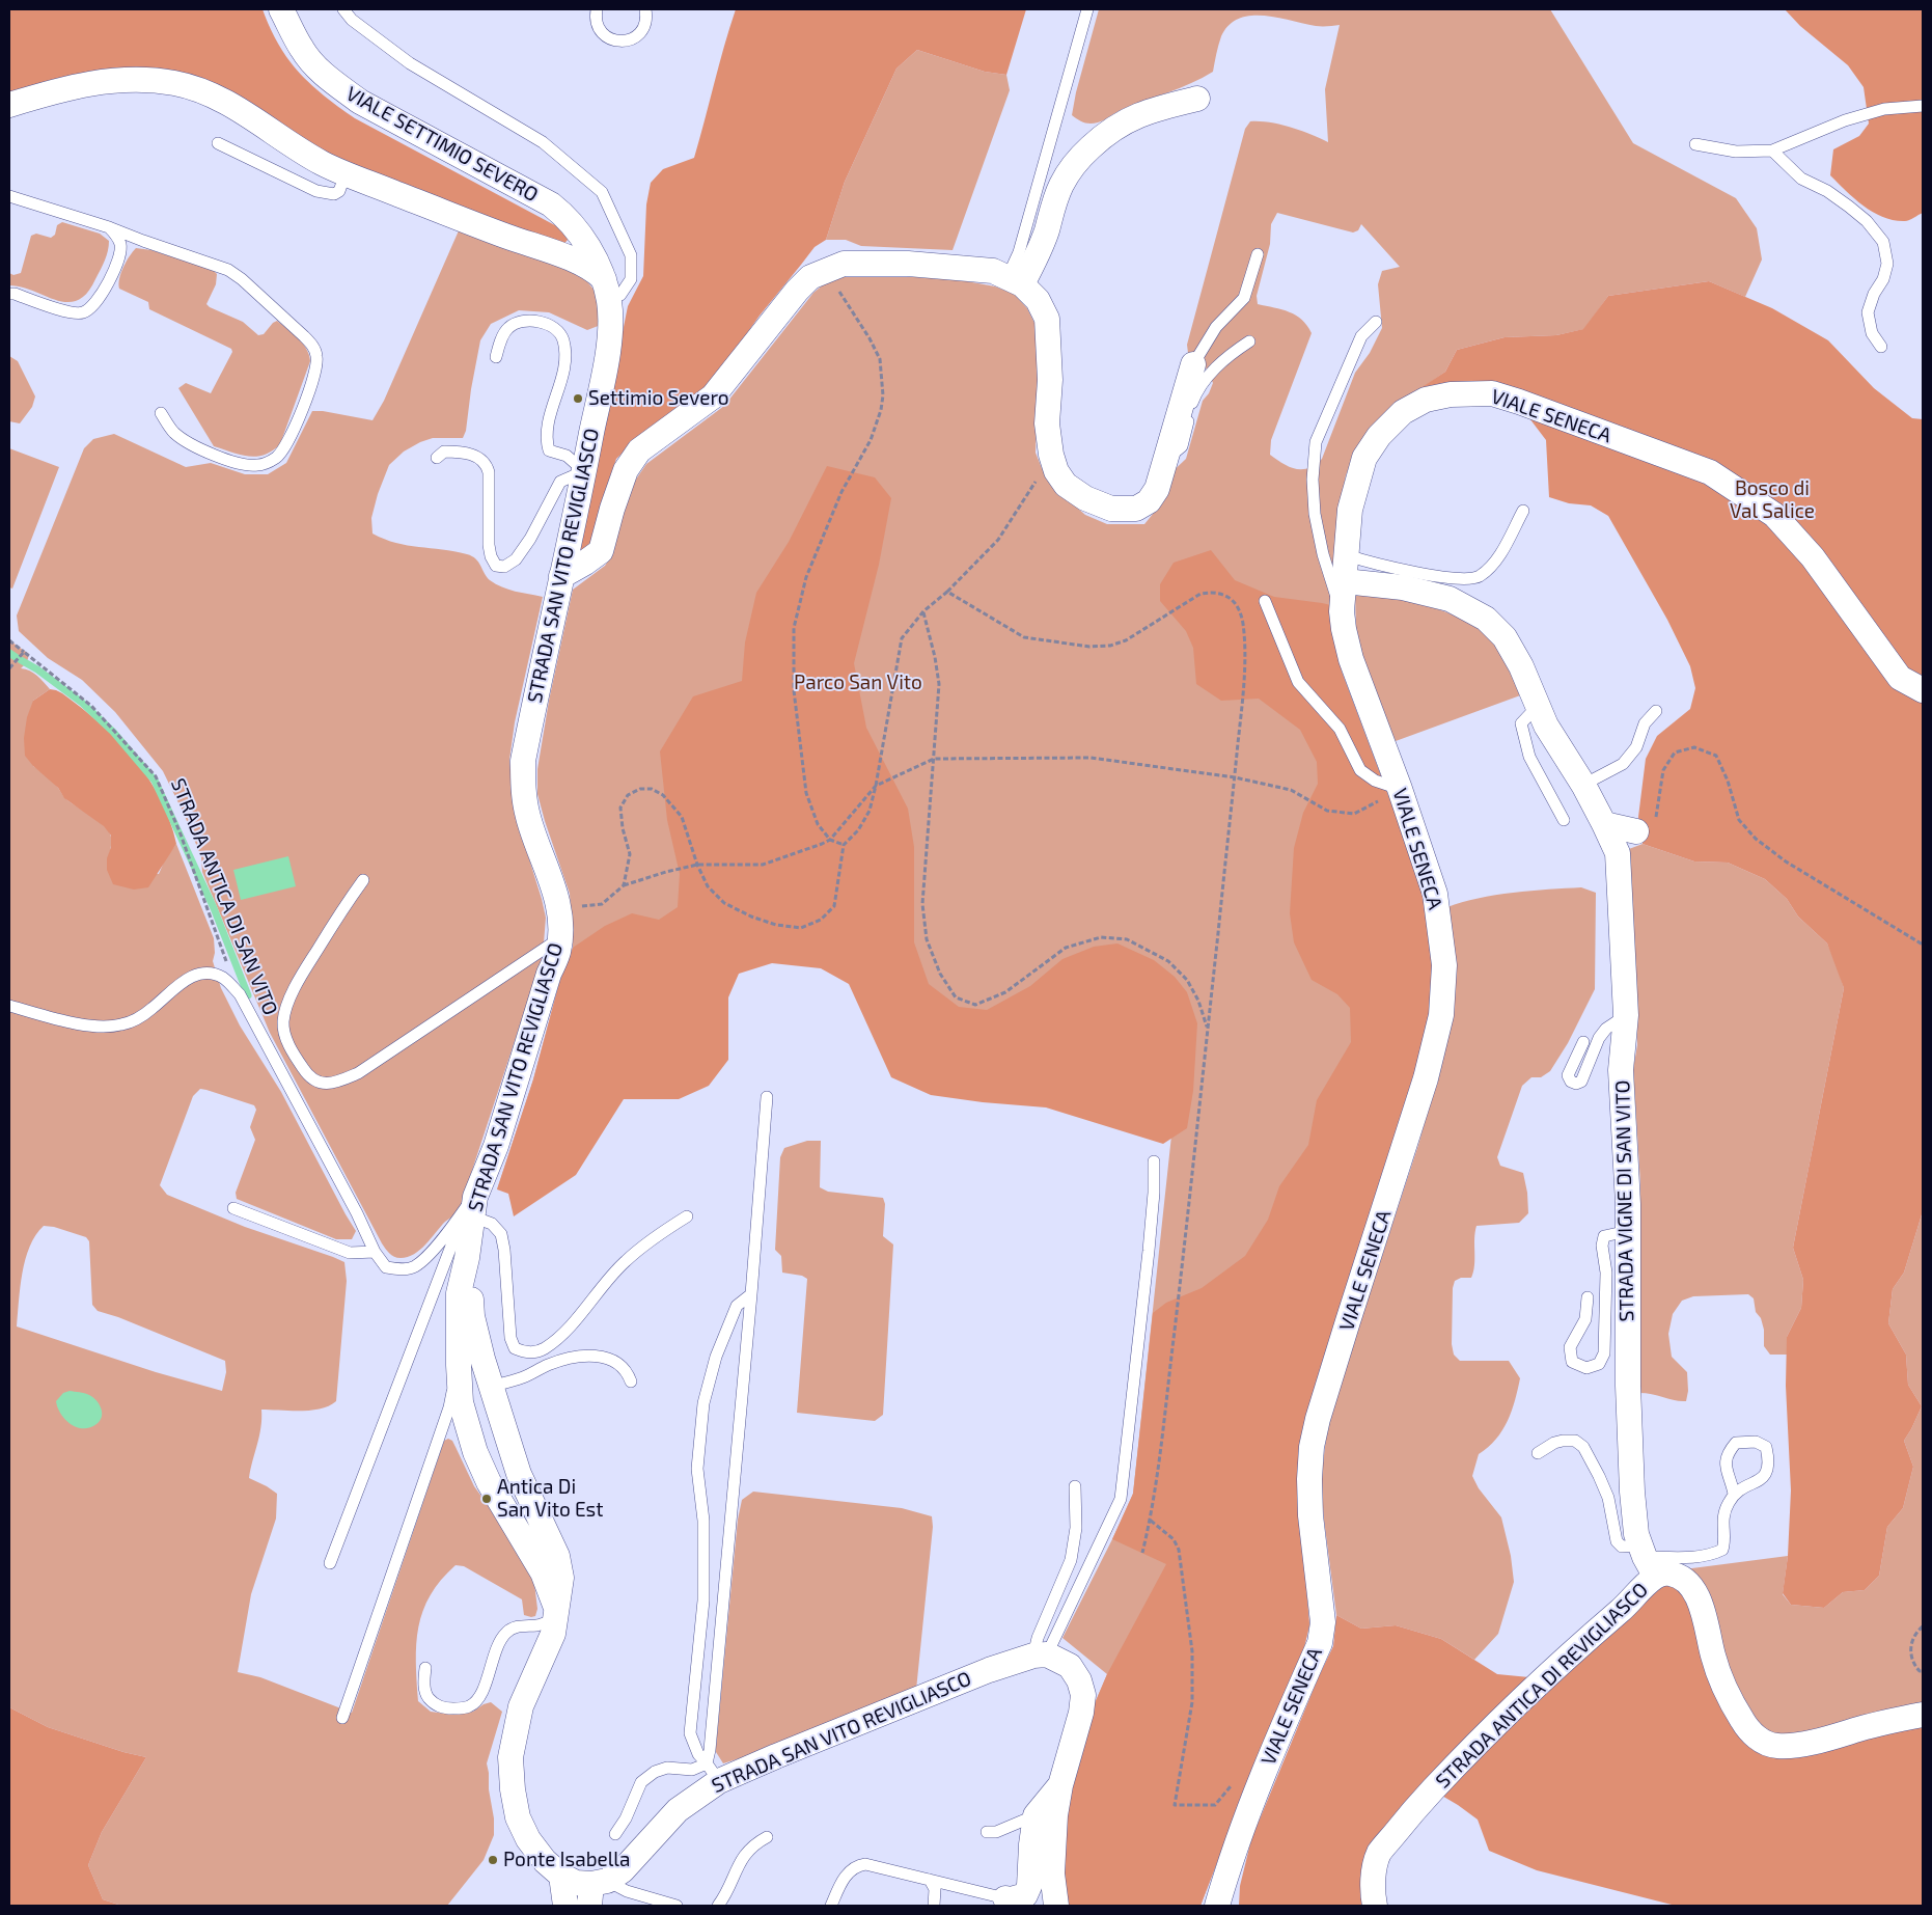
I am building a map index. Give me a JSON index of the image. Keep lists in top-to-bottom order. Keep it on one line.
{"streets":{"street":["VIALE SETTIMIO SEVERO","VIALE SENECA","STRADA SAN VITO REVIGLIASCO","STRADA VIGNE DI SAN VITO","STRADA ANTICA DI REVIGLIASCO"],"lane":["STRADA ANTICA DI SAN VITO"]},"crossings":[["VIALE SETTIMIO SEVERO","STRADA SAN VITO REVIGLIASCO"],["VIALE SENECA","STRADA VIGNE DI SAN VITO"],["STRADA SAN VITO REVIGLIASCO","STRADA ANTICA DI SAN VITO"],["STRADA VIGNE DI SAN VITO","STRADA ANTICA DI REVIGLIASCO"]],"parks":["Bosco di Val Salice","Parco San Vito"],"places":["Settimio Severo","Antica Di San Vito Est","Ponte Isabella"]}
